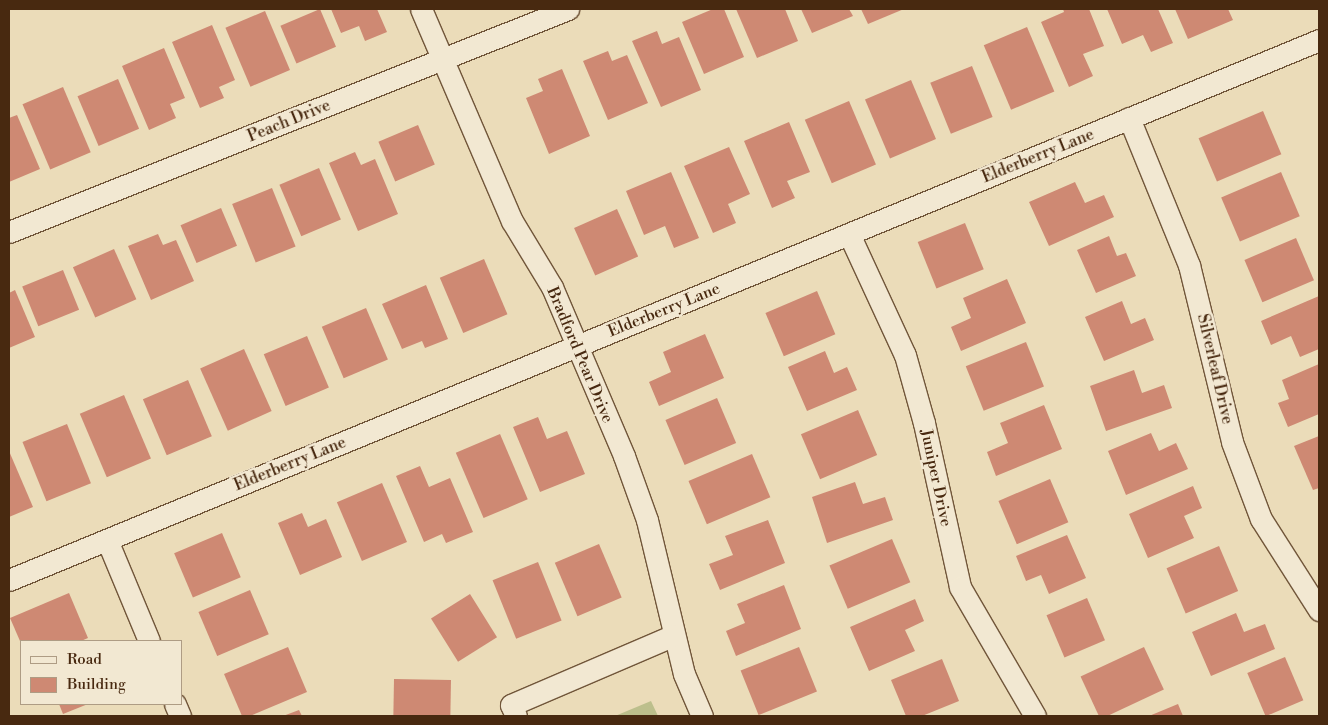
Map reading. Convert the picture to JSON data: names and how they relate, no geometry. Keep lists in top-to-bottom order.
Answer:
{
  "streets": {
    "street": [
      "Peach Drive",
      "Elderberry Lane",
      "Bradford Pear Drive",
      "Silverleaf Drive",
      "Juniper Drive"
    ]
  },
  "crossings": [
    ["Peach Drive", "Bradford Pear Drive"],
    ["Elderberry Lane", "Bradford Pear Drive"],
    ["Elderberry Lane", "Silverleaf Drive"],
    ["Elderberry Lane", "Juniper Drive"]
  ],
  "legend": ["Road", "Building"]
}
